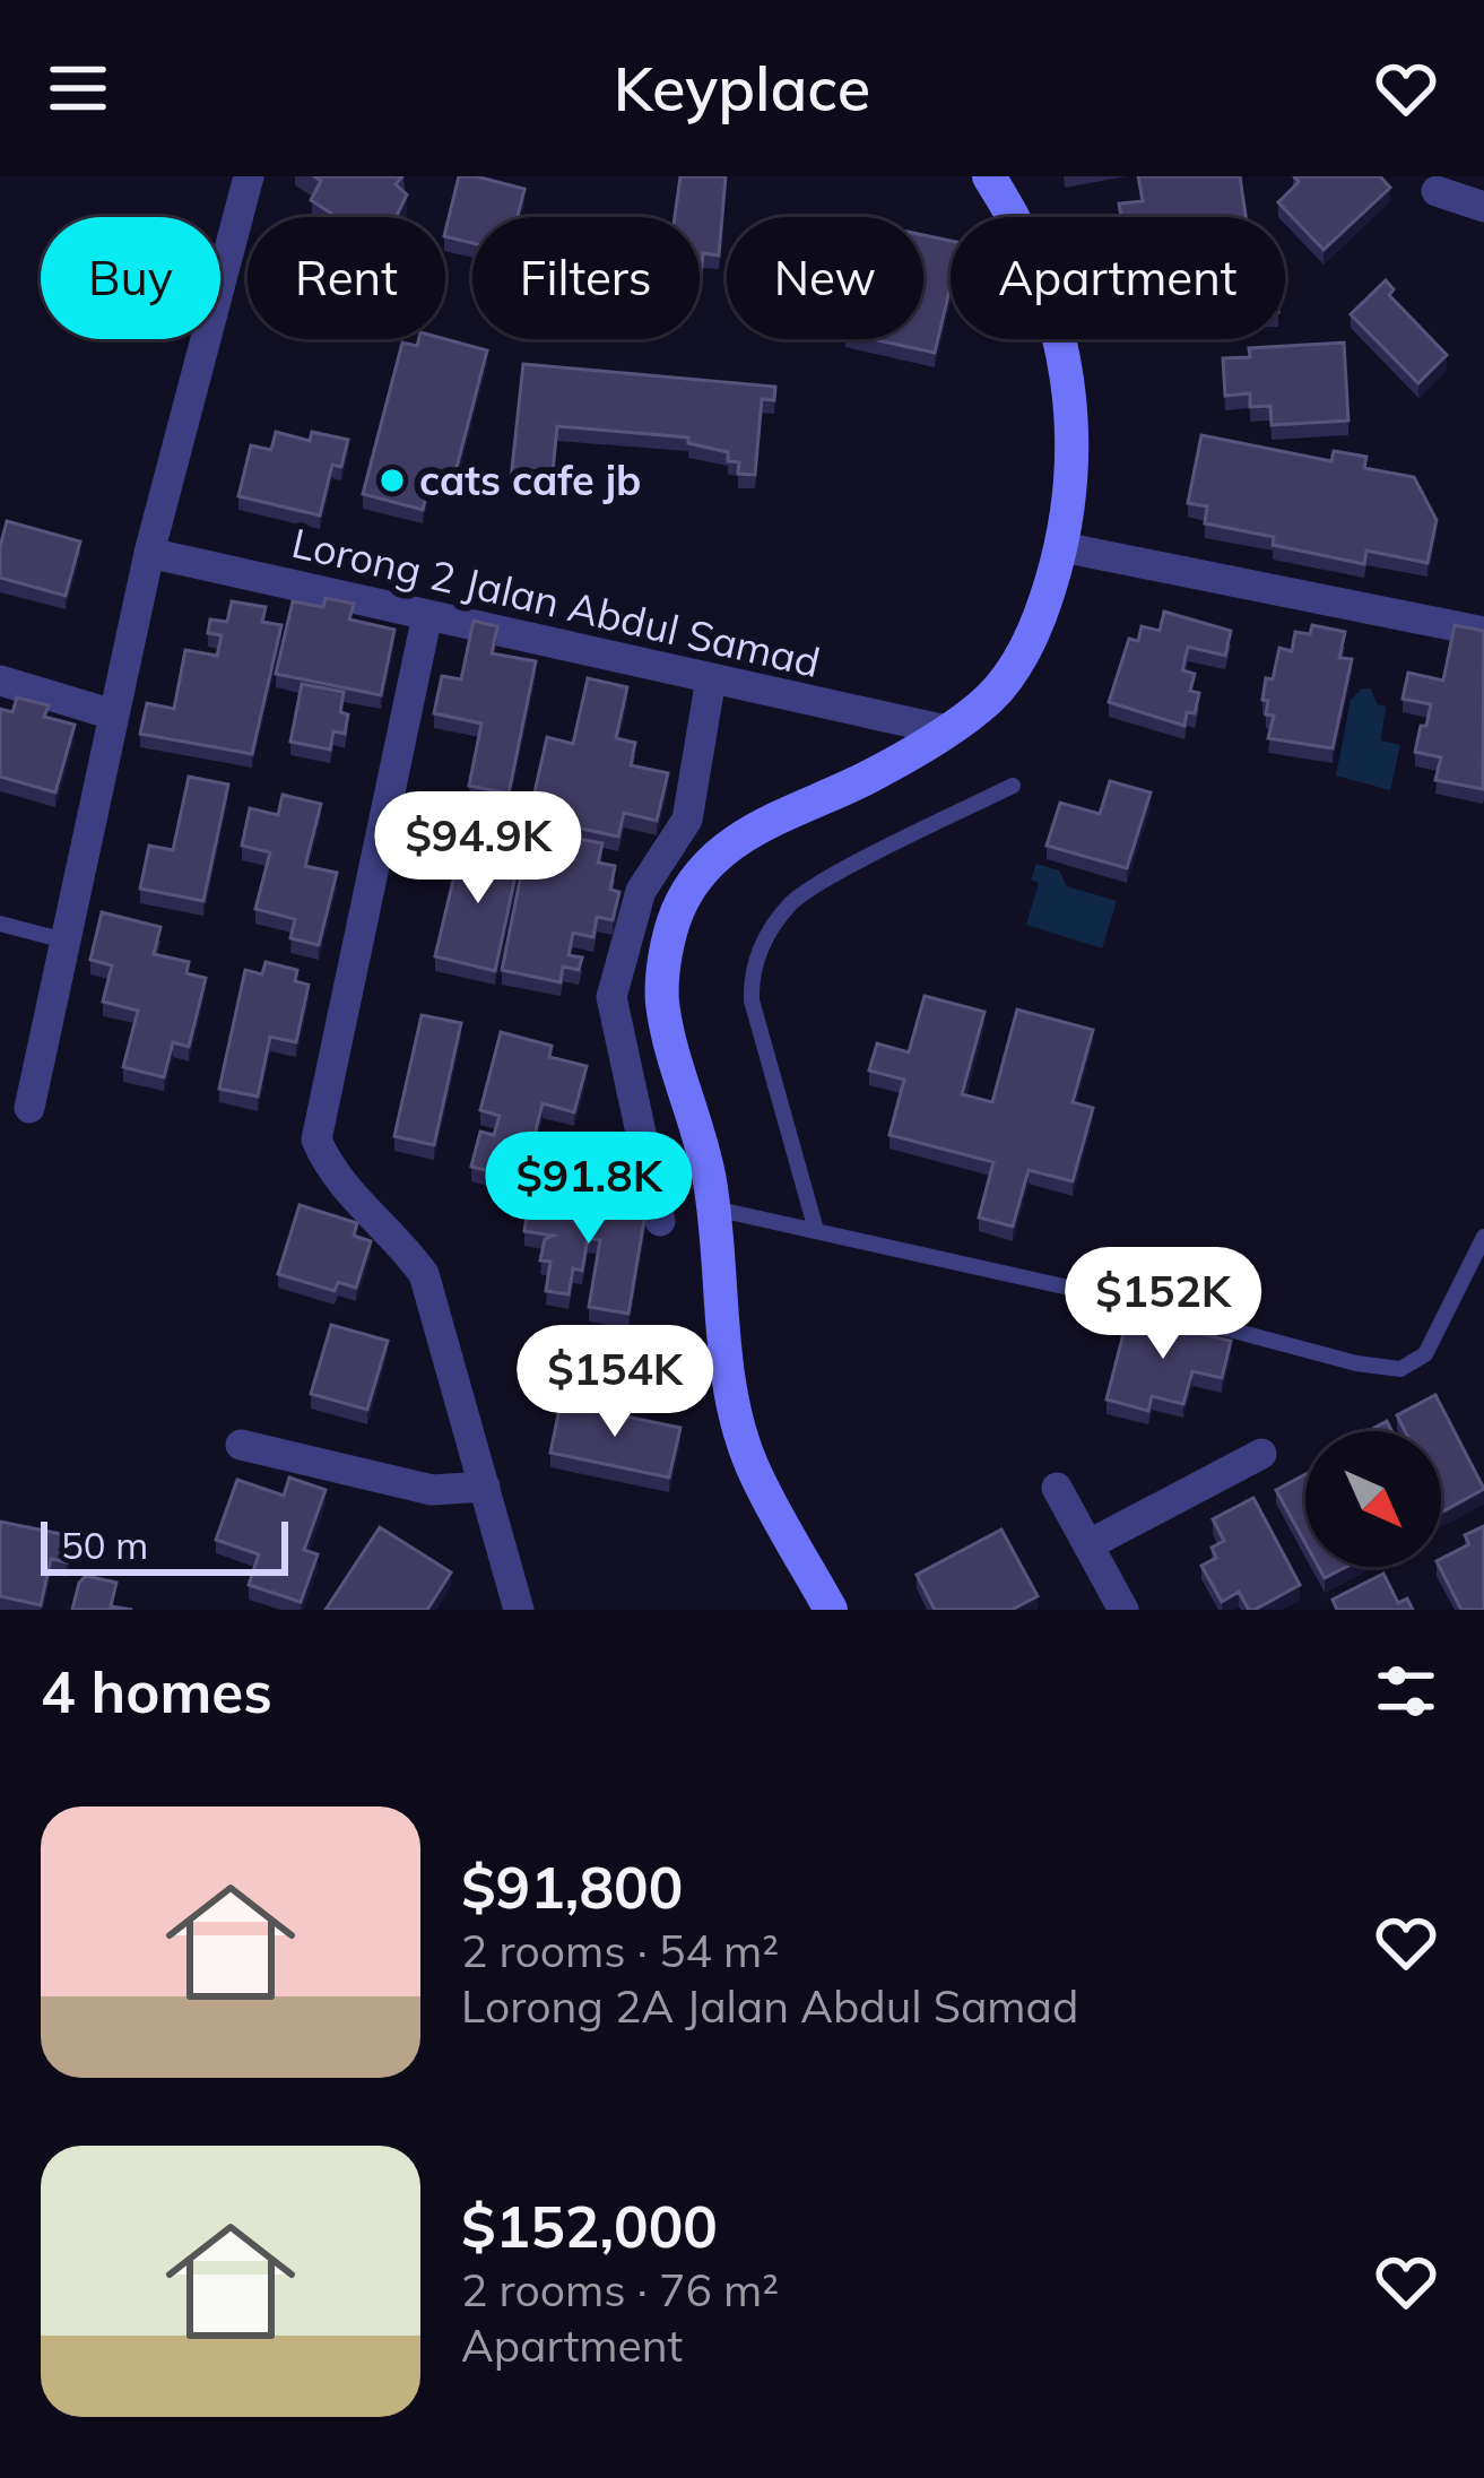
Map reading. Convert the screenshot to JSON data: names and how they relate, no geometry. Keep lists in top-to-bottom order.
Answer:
{
  "streets": {
    "street": ["Lorong 2 Jalan Abdul Samad"]
  },
  "places": ["cats cafe jb"],
  "scale_bar": "50 m",
  "north": "bottom right",
  "page": {
    "header": "Keyplace",
    "chip": [
      "Buy",
      "Rent",
      "Filters",
      "New",
      "Apartment"
    ],
    "price": [
      "$94.9K",
      "$91.8K",
      "$152K",
      "$154K"
    ],
    "scale": "50 m",
    "heading": "4 homes",
    "list": [
      {
        "name": "$91,800",
        "note": "2 rooms · 54 m² · Lorong 2A Jalan Abdul Samad"
      },
      {
        "name": "$152,000",
        "note": "2 rooms · 76 m² · Apartment"
      }
    ]
  }
}
